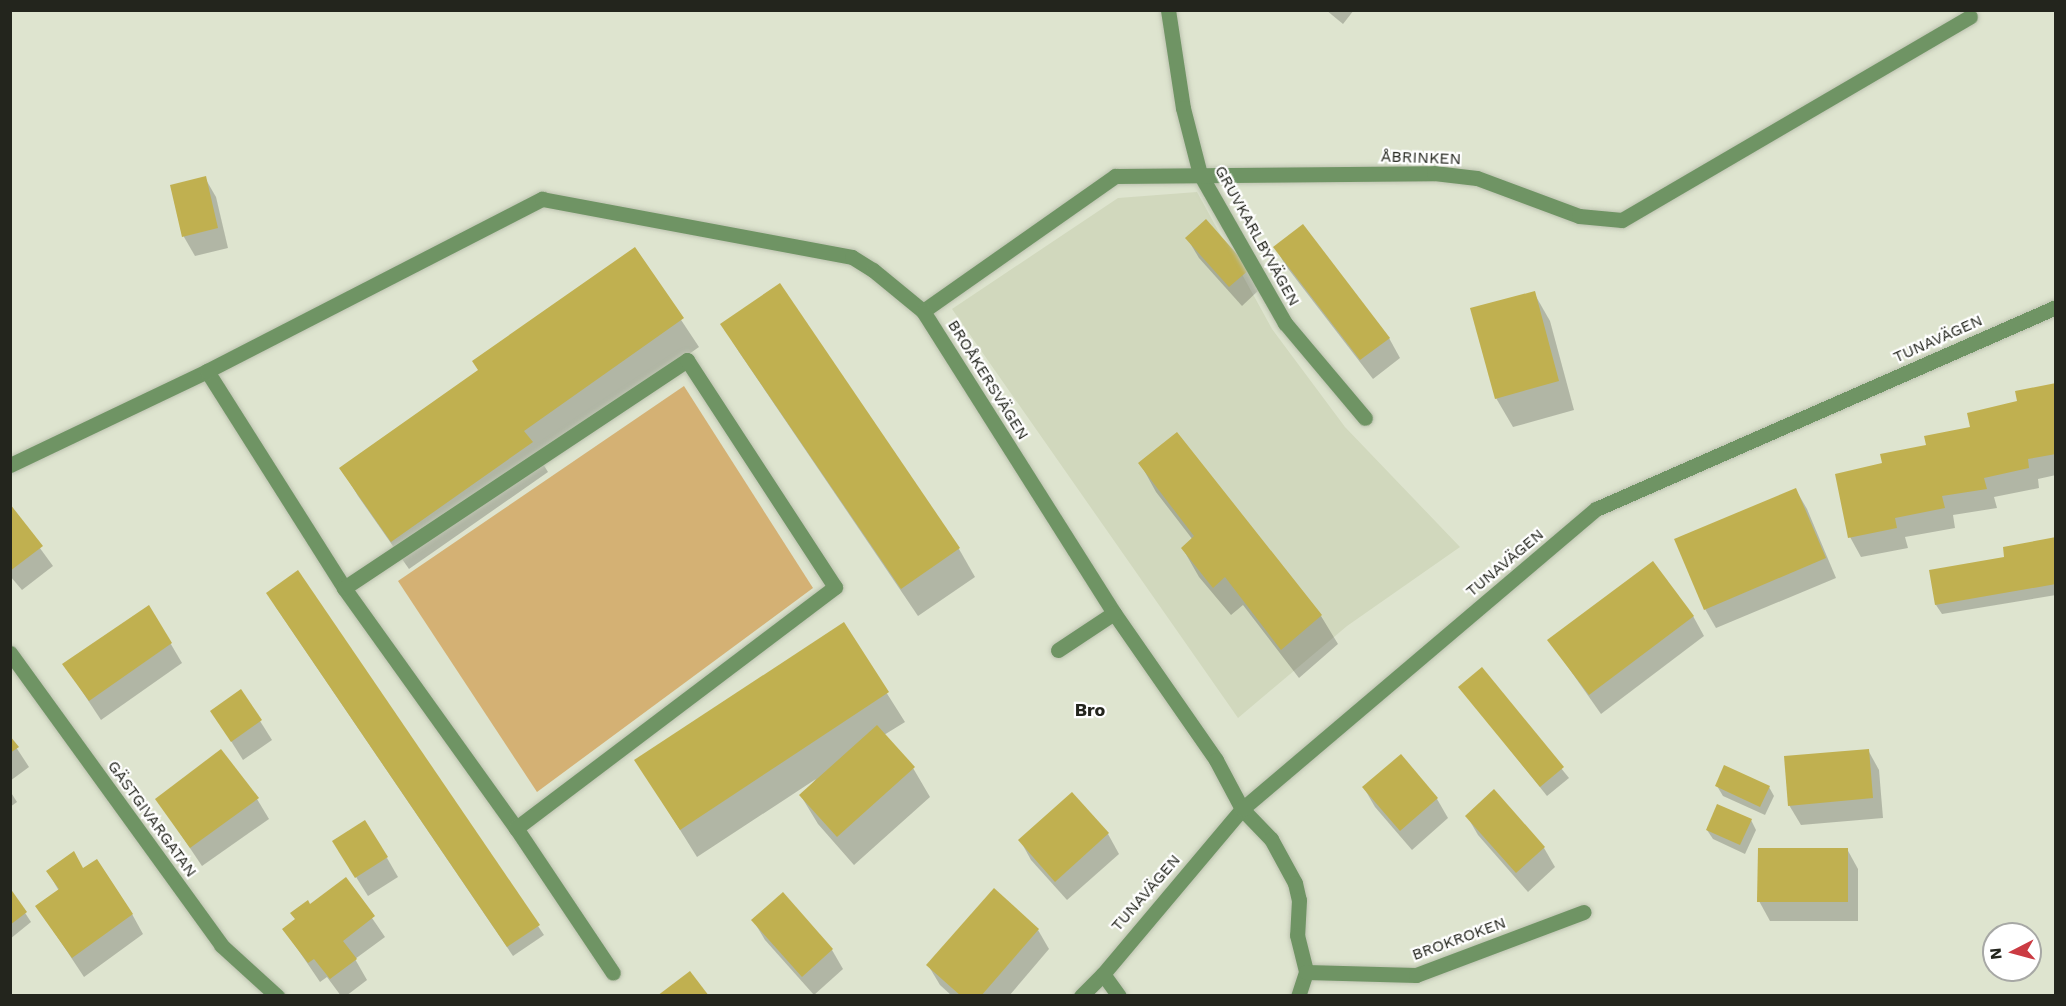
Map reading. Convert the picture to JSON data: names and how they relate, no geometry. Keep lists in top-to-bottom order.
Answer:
{
  "streets": {
    "street": [
      "ÅBRINKEN",
      "GRUVKARLBYVÄGEN",
      "TUNAVÄGEN",
      "BROÅKERSVÄGEN",
      "GÄSTGIVARGATAN",
      "BROKROKEN"
    ]
  },
  "crossings": [
    ["ÅBRINKEN", "GRUVKARLBYVÄGEN"],
    ["ÅBRINKEN", "BROÅKERSVÄGEN"],
    ["TUNAVÄGEN", "BROÅKERSVÄGEN"],
    ["BROÅKERSVÄGEN", "BROKROKEN"]
  ],
  "districts": ["Bro"],
  "north": "left"
}
